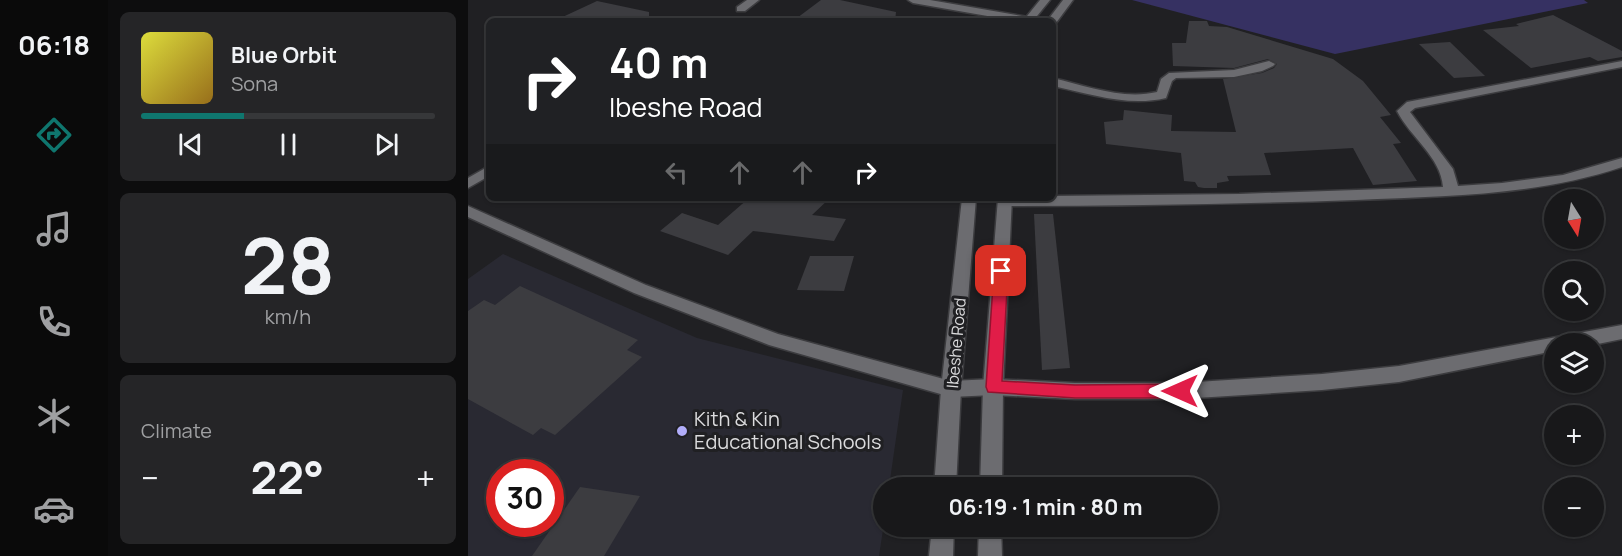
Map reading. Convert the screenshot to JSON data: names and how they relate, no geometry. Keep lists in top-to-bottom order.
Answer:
{
  "streets": {
    "street": ["Ibeshe Road"]
  },
  "places": ["Kith & Kin Educational Schools"],
  "north": "bottom",
  "page": {
    "tabs": "06:18",
    "turn": ["40 m", "Ibeshe Road"],
    "song": ["Blue Orbit", "Sona"],
    "map_buttons": ["+", "−"],
    "tile": [
      ["28", "km/h"],
      "Climate"
    ],
    "heat": ["−", "22°", "+"],
    "limit": "30",
    "trip": "06:19 · 1 min · 80 m"
  }
}
